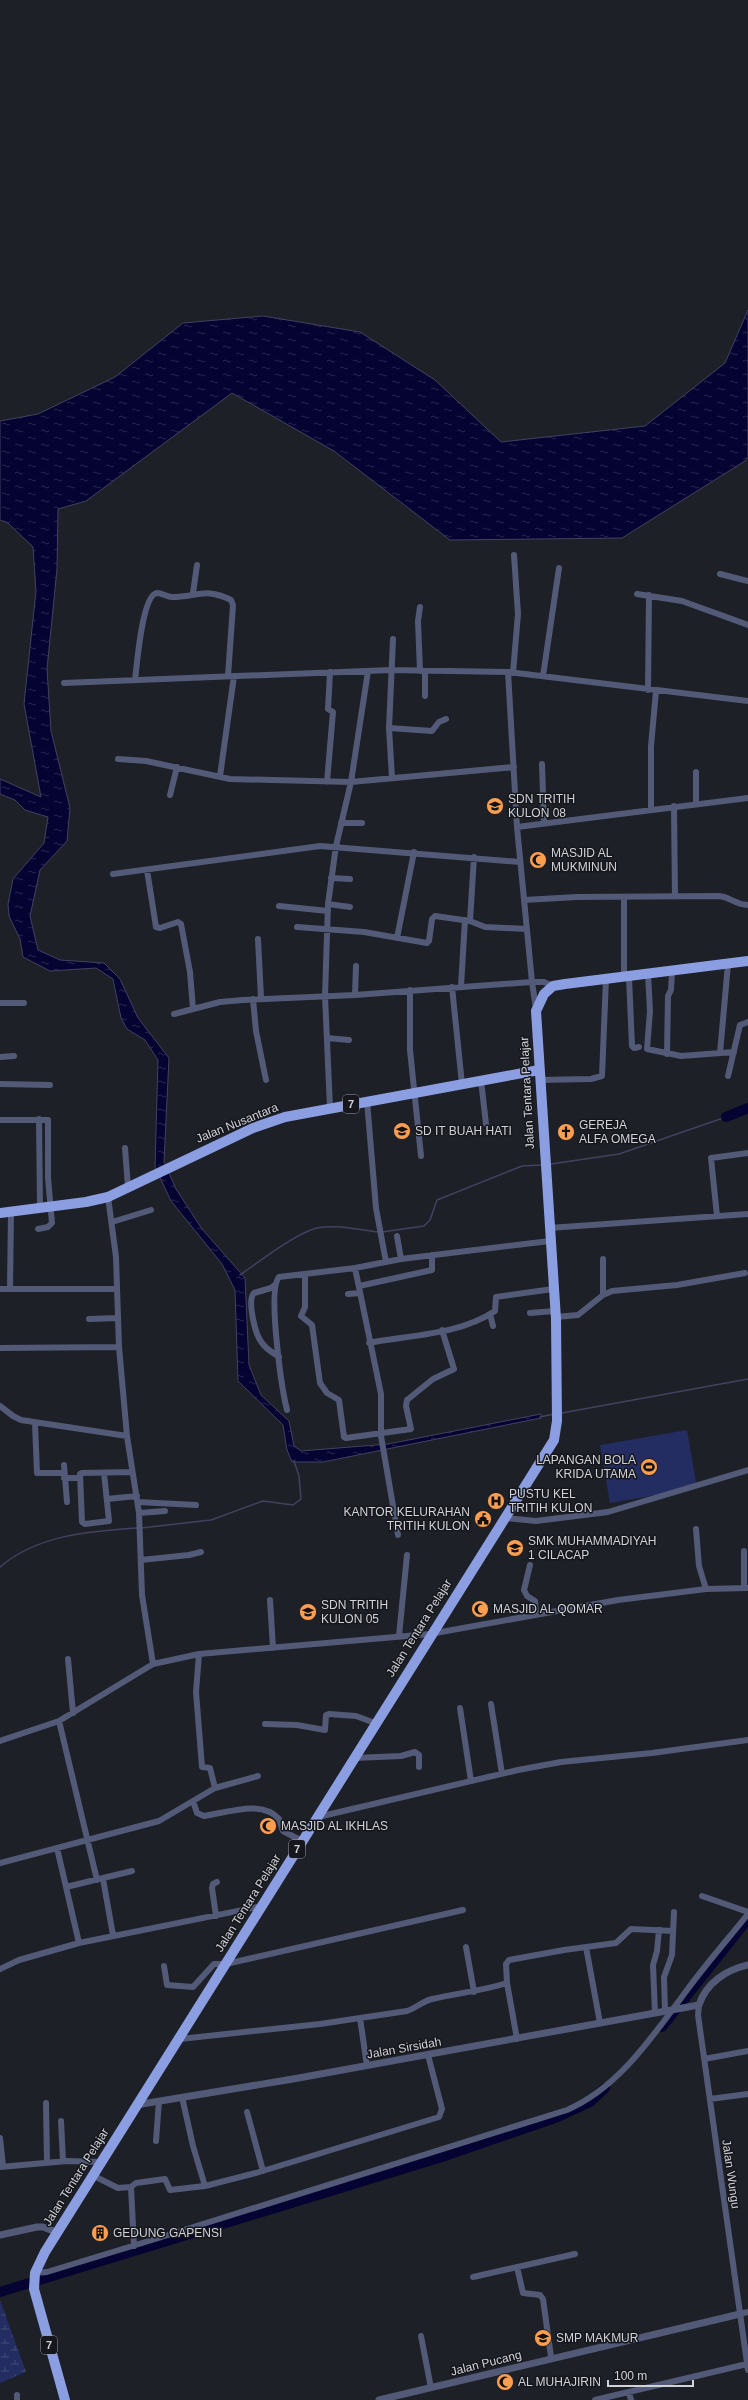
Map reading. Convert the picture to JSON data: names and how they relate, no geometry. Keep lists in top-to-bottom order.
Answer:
{
  "streets": {
    "highway": ["Jalan Tentara Pelajar", "7", "Jalan Nusantara"],
    "street": ["Jalan Sirsidah", "Jalan Wungu", "Jalan Pucang"]
  },
  "crossings": [
    ["Jalan Tentara Pelajar", "7"],
    ["Jalan Tentara Pelajar", "Jalan Nusantara"],
    ["Jalan Tentara Pelajar", "Jalan Sirsidah"],
    ["Jalan Sirsidah", "Jalan Wungu"],
    ["Jalan Wungu", "Jalan Pucang"]
  ],
  "places": {
    "school or university": [
      "SDN TRITIH KULON 08",
      "SD IT BUAH HATI",
      "SMK MUHAMMADIYAH 1 CILACAP",
      "SDN TRITIH KULON 05",
      "SMP MAKMUR"
    ],
    "mosque": [
      "MASJID AL MUKMINUN",
      "MASJID AL QOMAR",
      "MASJID AL IKHLAS",
      "AL MUHAJIRIN"
    ],
    "church": ["GEREJA ALFA OMEGA"],
    "sports": ["LAPANGAN BOLA KRIDA UTAMA"],
    "hospital": ["PUSTU KEL TRITIH KULON"],
    "public building": ["KANTOR KELURAHAN TRITIH KULON"],
    "building": ["GEDUNG GAPENSI"]
  },
  "scale_bar": "100 m"
}
